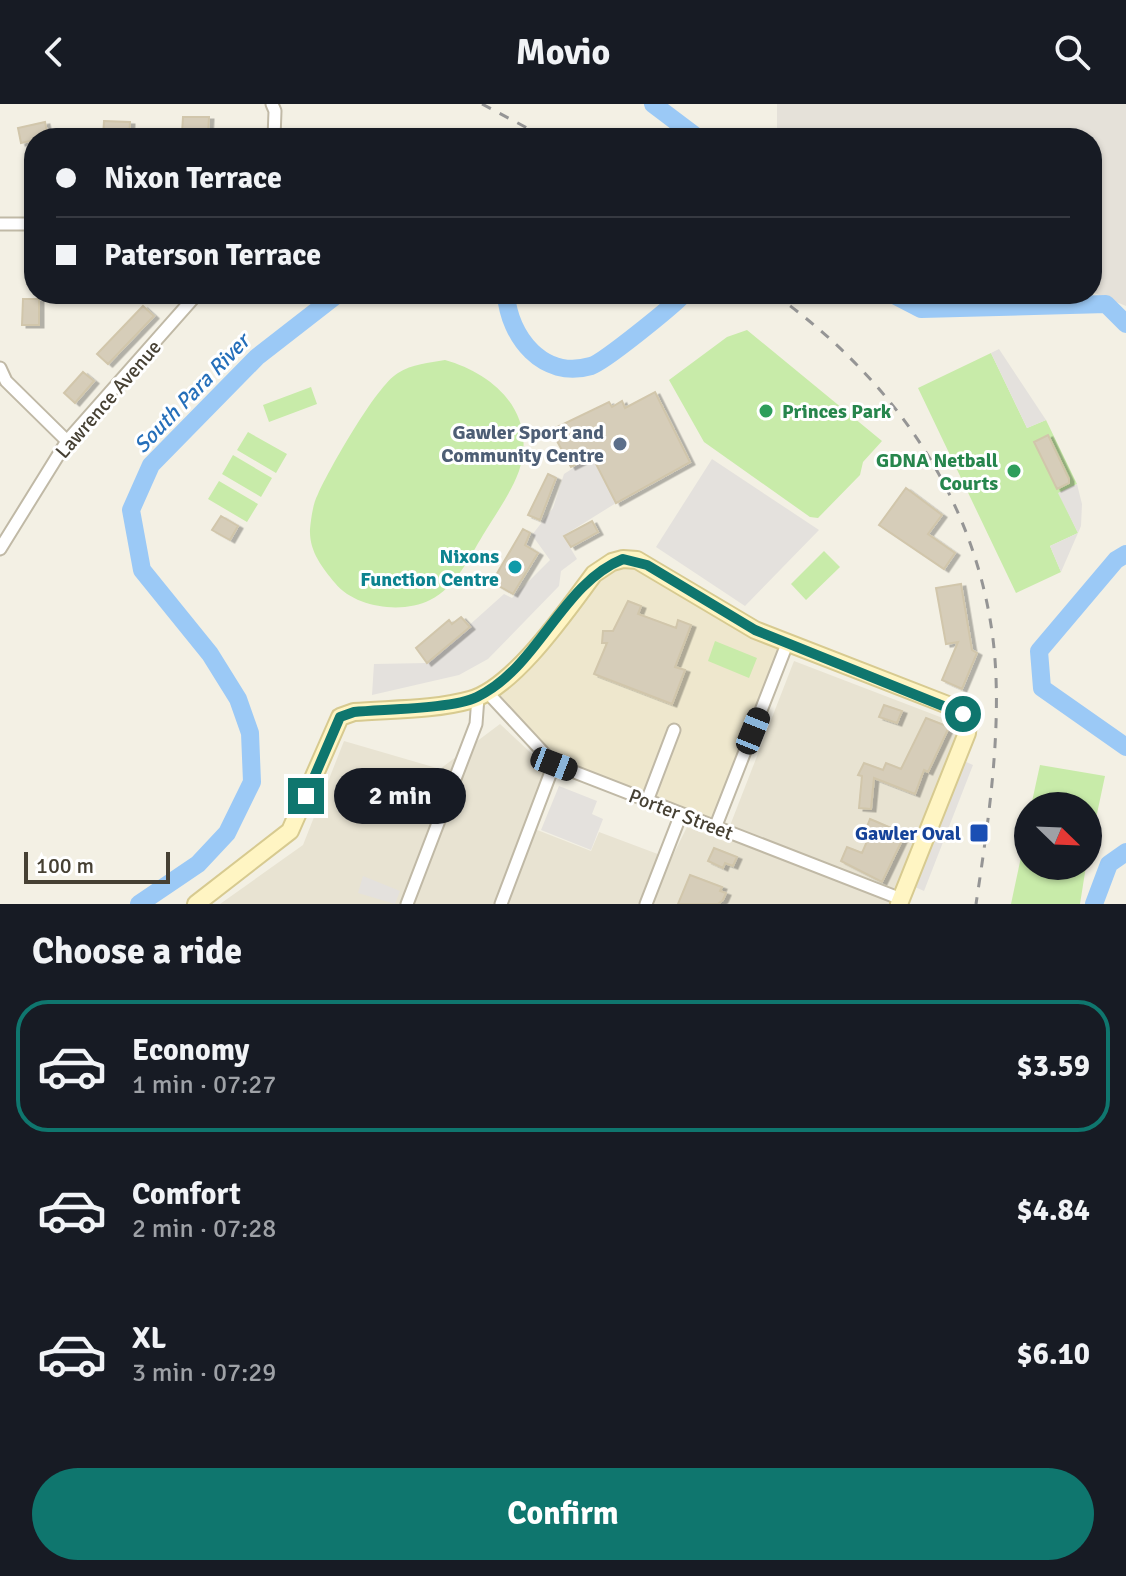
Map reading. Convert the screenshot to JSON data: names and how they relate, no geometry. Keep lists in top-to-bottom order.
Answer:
{
  "streets": {
    "street": ["Lawrence Avenue", "Porter Street"]
  },
  "water": ["South Para River"],
  "places": {
    "other": [
      "Princes Park",
      "Gawler Sport and Community Centre",
      "GDNA Netball Courts",
      "Nixons Function Centre"
    ],
    "transit": ["Gawler Oval"]
  },
  "scale_bar": "100 m",
  "north": "bottom right",
  "page": {
    "header": "Movio",
    "banner": ["Nixon Terrace", "Paterson Terrace"],
    "bubble": "2 min",
    "scale": "100 m",
    "heading": "Choose a ride",
    "list": [
      {
        "name": "Economy",
        "note": "1 min · 07:27",
        "value": "$3.59"
      },
      {
        "name": "Comfort",
        "note": "2 min · 07:28",
        "value": "$4.84"
      },
      {
        "name": "XL",
        "note": "3 min · 07:29",
        "value": "$6.10"
      }
    ],
    "buttons": "Confirm"
  }
}
